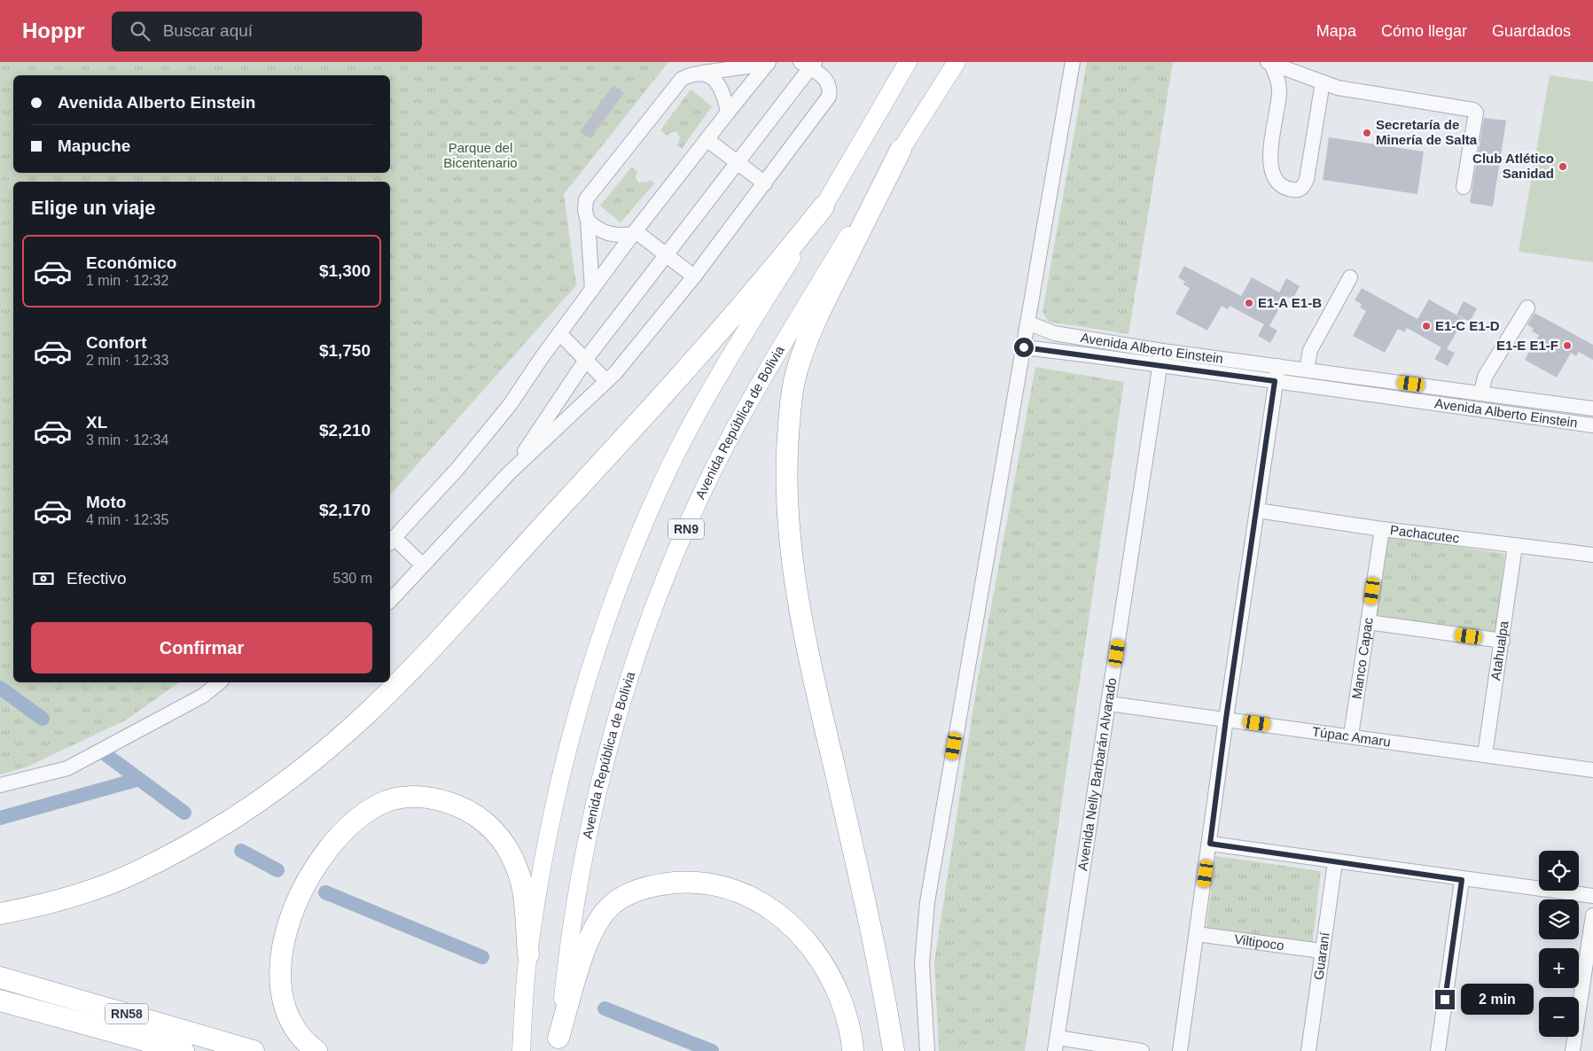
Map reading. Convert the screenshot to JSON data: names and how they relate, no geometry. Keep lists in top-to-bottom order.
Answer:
{
  "streets": {
    "highway": ["RN58"],
    "main road": ["Avenida República de Bolivia", "RN9"],
    "street": [
      "Avenida Alberto Einstein",
      "Pachacutec",
      "Atahualpa",
      "Manco Capac",
      "Túpac Amaru",
      "Avenida Nelly Barbarán Alvarado",
      "Viltipoco",
      "Guaraní"
    ]
  },
  "crossings": [
    ["Avenida Alberto Einstein", "Avenida Nelly Barbarán Alvarado"],
    ["Pachacutec", "Atahualpa"],
    ["Pachacutec", "Manco Capac"],
    ["Atahualpa", "Túpac Amaru"],
    ["Manco Capac", "Túpac Amaru"],
    ["Túpac Amaru", "Avenida Nelly Barbarán Alvarado"],
    ["Viltipoco", "Guaraní"]
  ],
  "parks": ["Parque del Bicentenario"],
  "places": [
    "Secretaría de Minería de Salta",
    "Club Atlético Sanidad",
    "E1-A E1-B",
    "E1-C E1-D",
    "E1-E E1-F"
  ],
  "page": {
    "header": "Hoppr",
    "search": "Buscar aquí",
    "nav": ["Mapa", "Cómo llegar", "Guardados"],
    "banner": ["Avenida Alberto Einstein", "Mapuche"],
    "heading": "Elige un viaje",
    "list": [
      {
        "name": "Económico",
        "note": "1 min · 12:32",
        "value": "$1,300"
      },
      {
        "name": "Confort",
        "note": "2 min · 12:33",
        "value": "$1,750"
      },
      {
        "name": "XL",
        "note": "3 min · 12:34",
        "value": "$2,210"
      },
      {
        "name": "Moto",
        "note": "4 min · 12:35",
        "value": "$2,170"
      }
    ],
    "pay": ["Efectivo", "530 m"],
    "buttons": "Confirmar",
    "map_buttons": ["+", "−"],
    "bubble": "2 min"
  }
}
